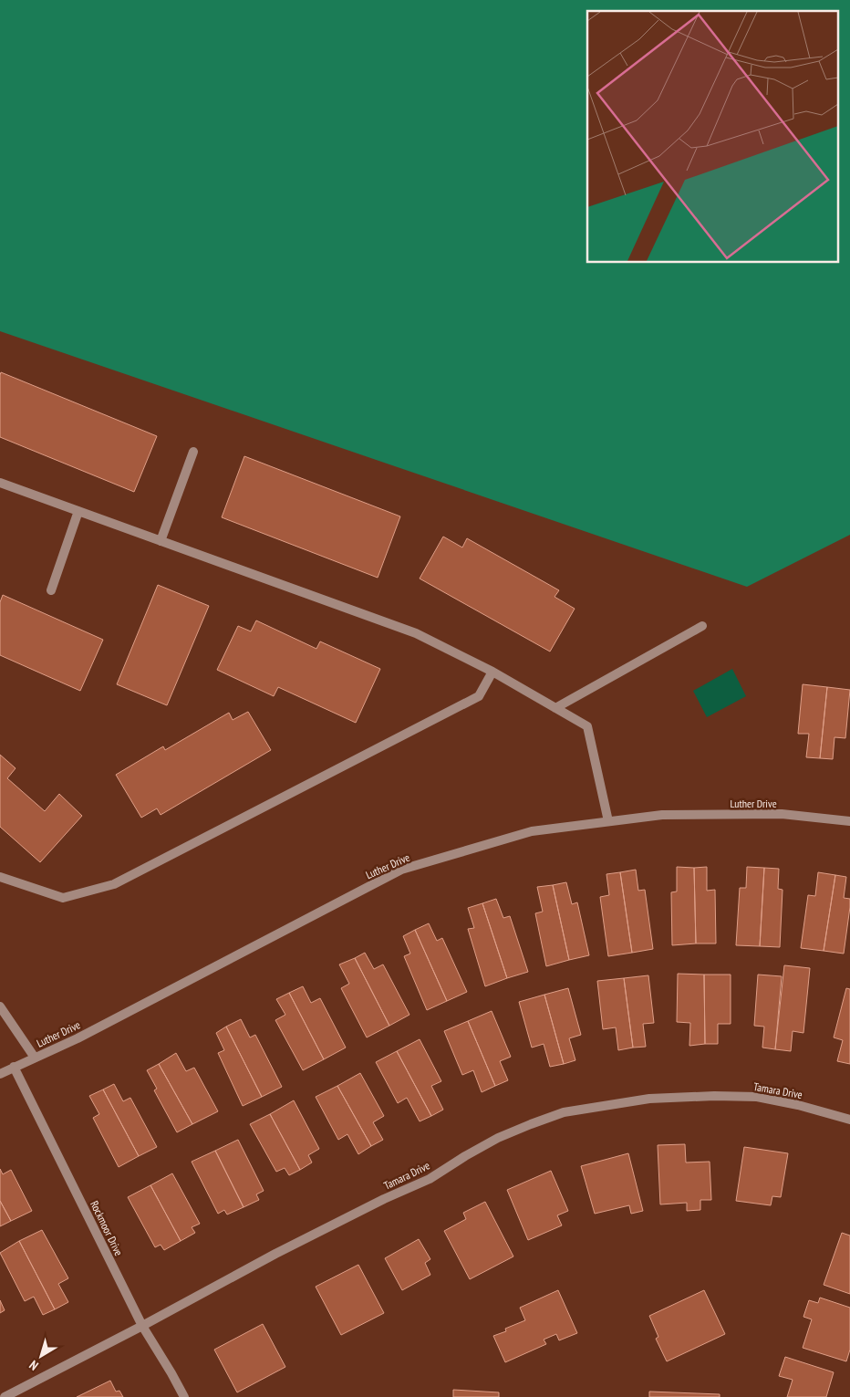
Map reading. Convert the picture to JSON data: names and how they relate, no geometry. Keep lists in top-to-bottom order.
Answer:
{
  "streets": {
    "street": ["Luther Drive", "Tamara Drive", "Rockmoor Drive"]
  },
  "crossings": [
    ["Luther Drive", "Rockmoor Drive"],
    ["Tamara Drive", "Rockmoor Drive"]
  ],
  "north": "bottom left"
}
